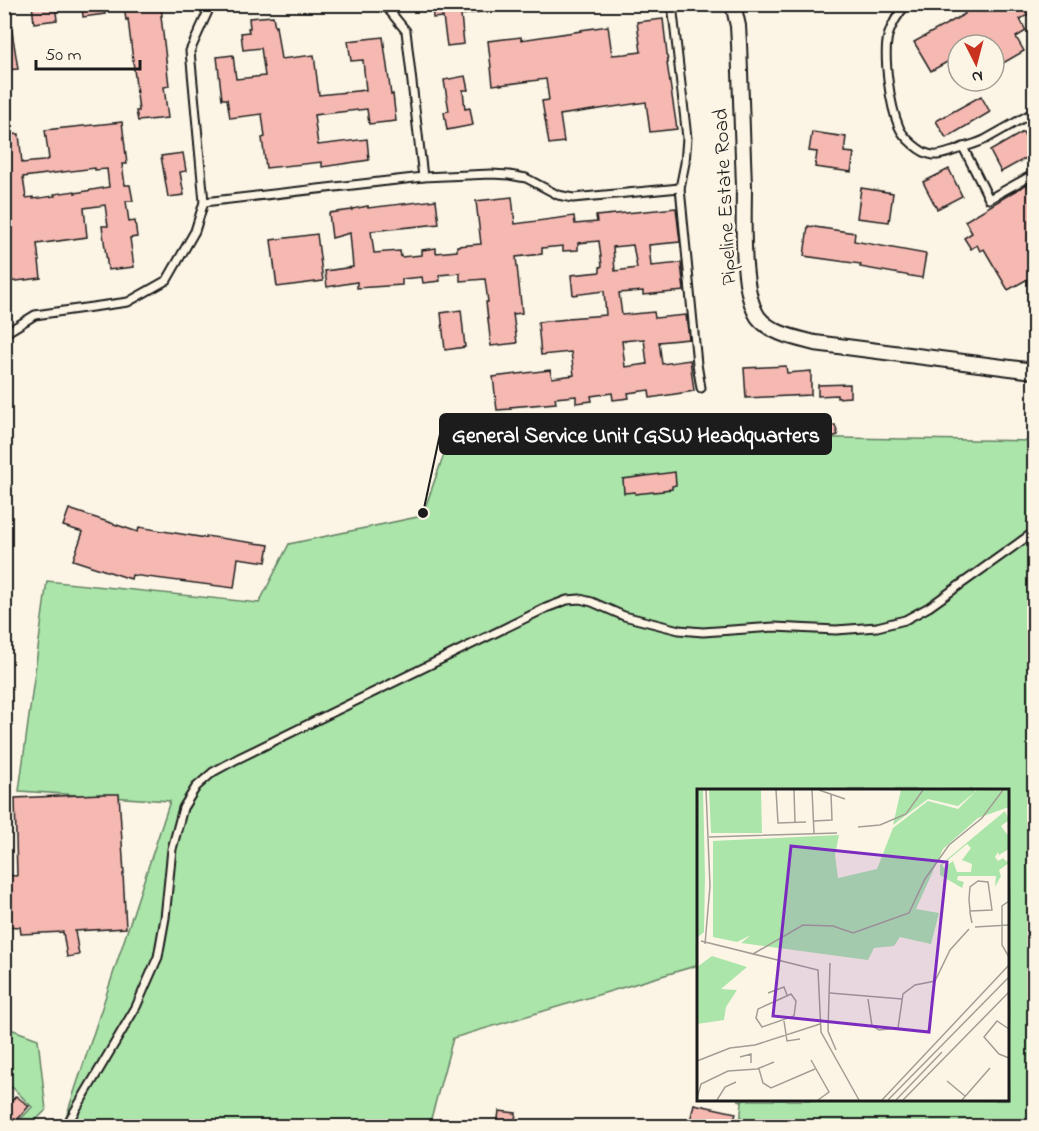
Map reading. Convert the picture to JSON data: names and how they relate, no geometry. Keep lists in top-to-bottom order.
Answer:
{
  "streets": {
    "street": ["Pipeline Estate Road"]
  },
  "places": ["General Service Unit (GSU) Headquarters"],
  "scale_bar": "50 m",
  "north": "bottom"
}
